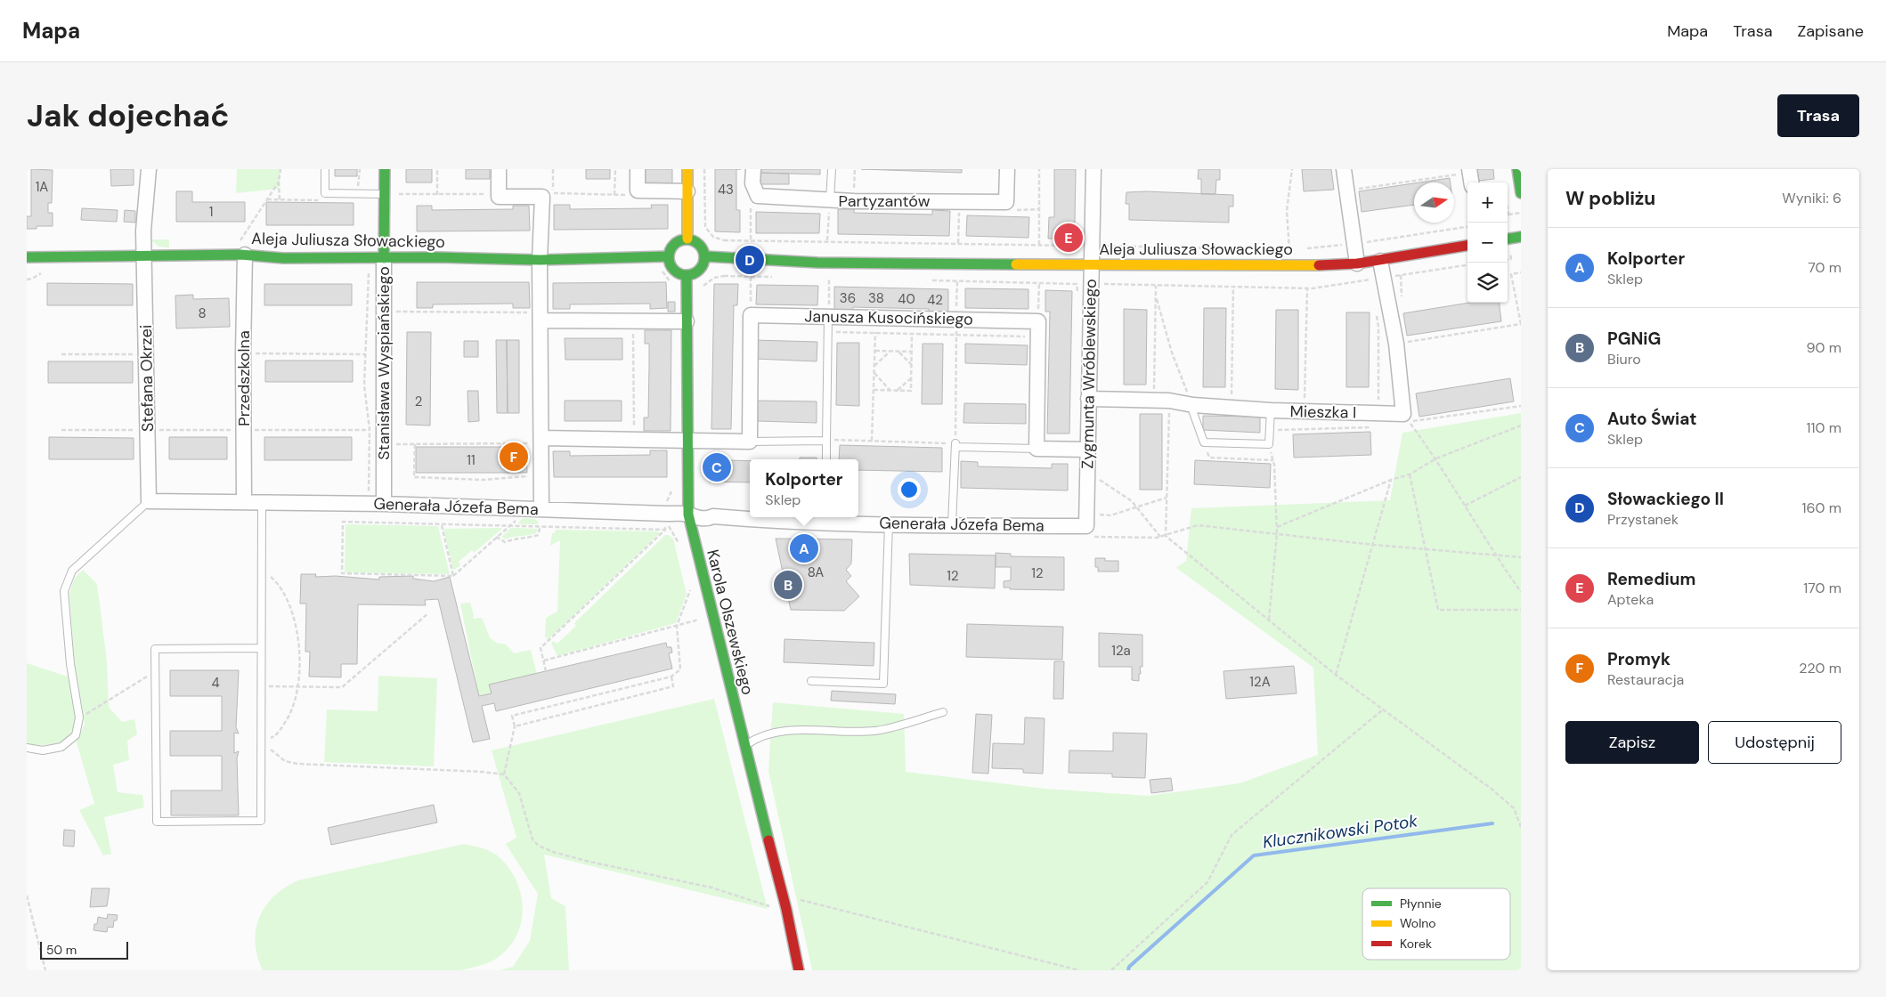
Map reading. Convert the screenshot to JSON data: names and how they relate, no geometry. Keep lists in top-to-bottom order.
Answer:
{
  "streets": {
    "street": [
      "Partyzantów",
      "Aleja Juliusza Słowackiego",
      "Janusza Kusocińskiego",
      "Stanisława Wyspiańskiego",
      "Zygmunta Wróblewskiego",
      "Stefana Okrzei",
      "Przedszkolna",
      "Mieszka I",
      "Generała Józefa Bema",
      "Karola Olszewskiego"
    ]
  },
  "crossings": [
    ["Aleja Juliusza Słowackiego", "Stanisława Wyspiańskiego"],
    ["Aleja Juliusza Słowackiego", "Zygmunta Wróblewskiego"],
    ["Aleja Juliusza Słowackiego", "Stefana Okrzei"],
    ["Aleja Juliusza Słowackiego", "Przedszkolna"],
    ["Aleja Juliusza Słowackiego", "Karola Olszewskiego"],
    ["Stanisława Wyspiańskiego", "Generała Józefa Bema"],
    ["Zygmunta Wróblewskiego", "Mieszka I"],
    ["Zygmunta Wróblewskiego", "Generała Józefa Bema"],
    ["Stefana Okrzei", "Generała Józefa Bema"],
    ["Przedszkolna", "Generała Józefa Bema"],
    ["Generała Józefa Bema", "Karola Olszewskiego"]
  ],
  "water": ["Klucznikowski Potok"],
  "house_numbers": [
    "1A",
    "43",
    "1",
    "36",
    "38",
    "40",
    "42",
    "8",
    "2",
    "11",
    "8A",
    "12",
    "12",
    "12a",
    "12A",
    "4"
  ],
  "legend": ["Płynnie", "Wolno", "Korek"],
  "scale_bar": "50 m",
  "north": "right",
  "page": {
    "header": "Mapa",
    "nav": ["Mapa", "Trasa", "Zapisane"],
    "buttons": [
      "Trasa",
      ["Zapisz", "Udostępnij"]
    ],
    "title": "Jak dojechać",
    "heading": ["W pobliżu", "Wyniki: 6"],
    "map_buttons": ["+", "−"],
    "pins": [
      "E",
      "D",
      "F",
      "C",
      "A",
      "B"
    ],
    "list": [
      {
        "mark": "A",
        "name": "Kolporter",
        "note": "Sklep",
        "value": "70 m"
      },
      {
        "mark": "B",
        "name": "PGNiG",
        "note": "Biuro",
        "value": "90 m"
      },
      {
        "mark": "C",
        "name": "Auto Świat",
        "note": "Sklep",
        "value": "110 m"
      },
      {
        "mark": "D",
        "name": "Słowackiego II",
        "note": "Przystanek",
        "value": "160 m"
      },
      {
        "mark": "E",
        "name": "Remedium",
        "note": "Apteka",
        "value": "170 m"
      },
      {
        "mark": "F",
        "name": "Promyk",
        "note": "Restauracja",
        "value": "220 m"
      }
    ],
    "popup": ["Kolporter", "Sklep"],
    "scale": "50 m"
  }
}
